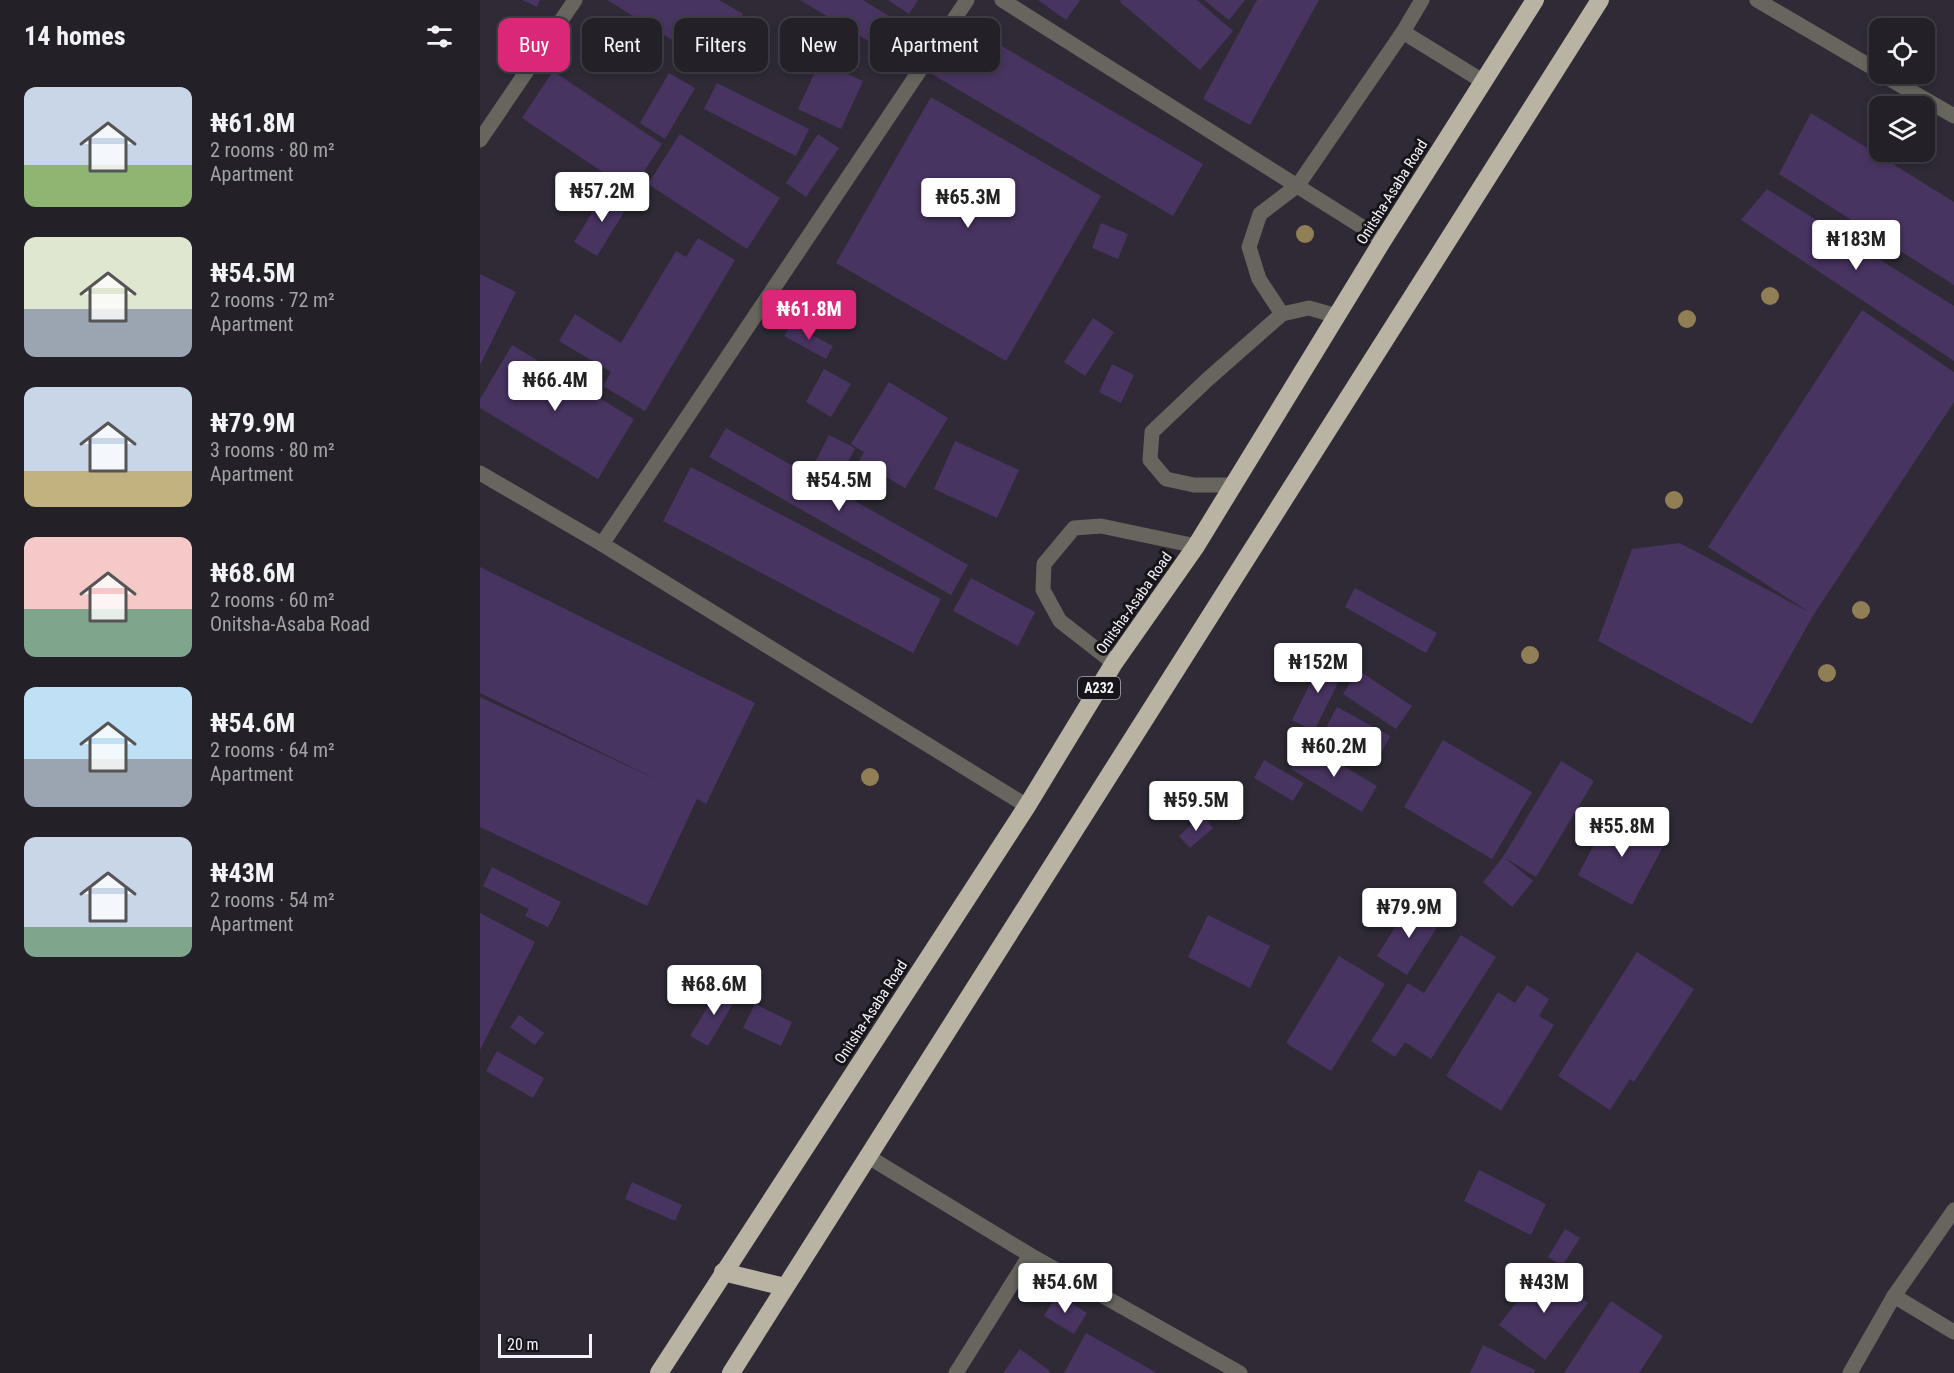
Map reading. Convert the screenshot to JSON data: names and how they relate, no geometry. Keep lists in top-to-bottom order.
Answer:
{
  "streets": {
    "highway": ["Onitsha-Asaba Road", "A232"]
  },
  "scale_bar": "20 m",
  "page": {
    "heading": "14 homes",
    "chip": [
      "Buy",
      "Rent",
      "Filters",
      "New",
      "Apartment"
    ],
    "list": [
      {
        "name": "₦61.8M",
        "note": "2 rooms · 80 m² · Apartment"
      },
      {
        "name": "₦54.5M",
        "note": "2 rooms · 72 m² · Apartment"
      },
      {
        "name": "₦79.9M",
        "note": "3 rooms · 80 m² · Apartment"
      },
      {
        "name": "₦68.6M",
        "note": "2 rooms · 60 m² · Onitsha-Asaba Road"
      },
      {
        "name": "₦54.6M",
        "note": "2 rooms · 64 m² · Apartment"
      },
      {
        "name": "₦43M",
        "note": "2 rooms · 54 m² · Apartment"
      }
    ],
    "price": [
      "₦57.2M",
      "₦65.3M",
      "₦183M",
      "₦61.8M",
      "₦66.4M",
      "₦54.5M",
      "₦152M",
      "₦60.2M",
      "₦59.5M",
      "₦55.8M",
      "₦79.9M",
      "₦68.6M",
      "₦54.6M",
      "₦43M"
    ],
    "scale": "20 m"
  }
}
